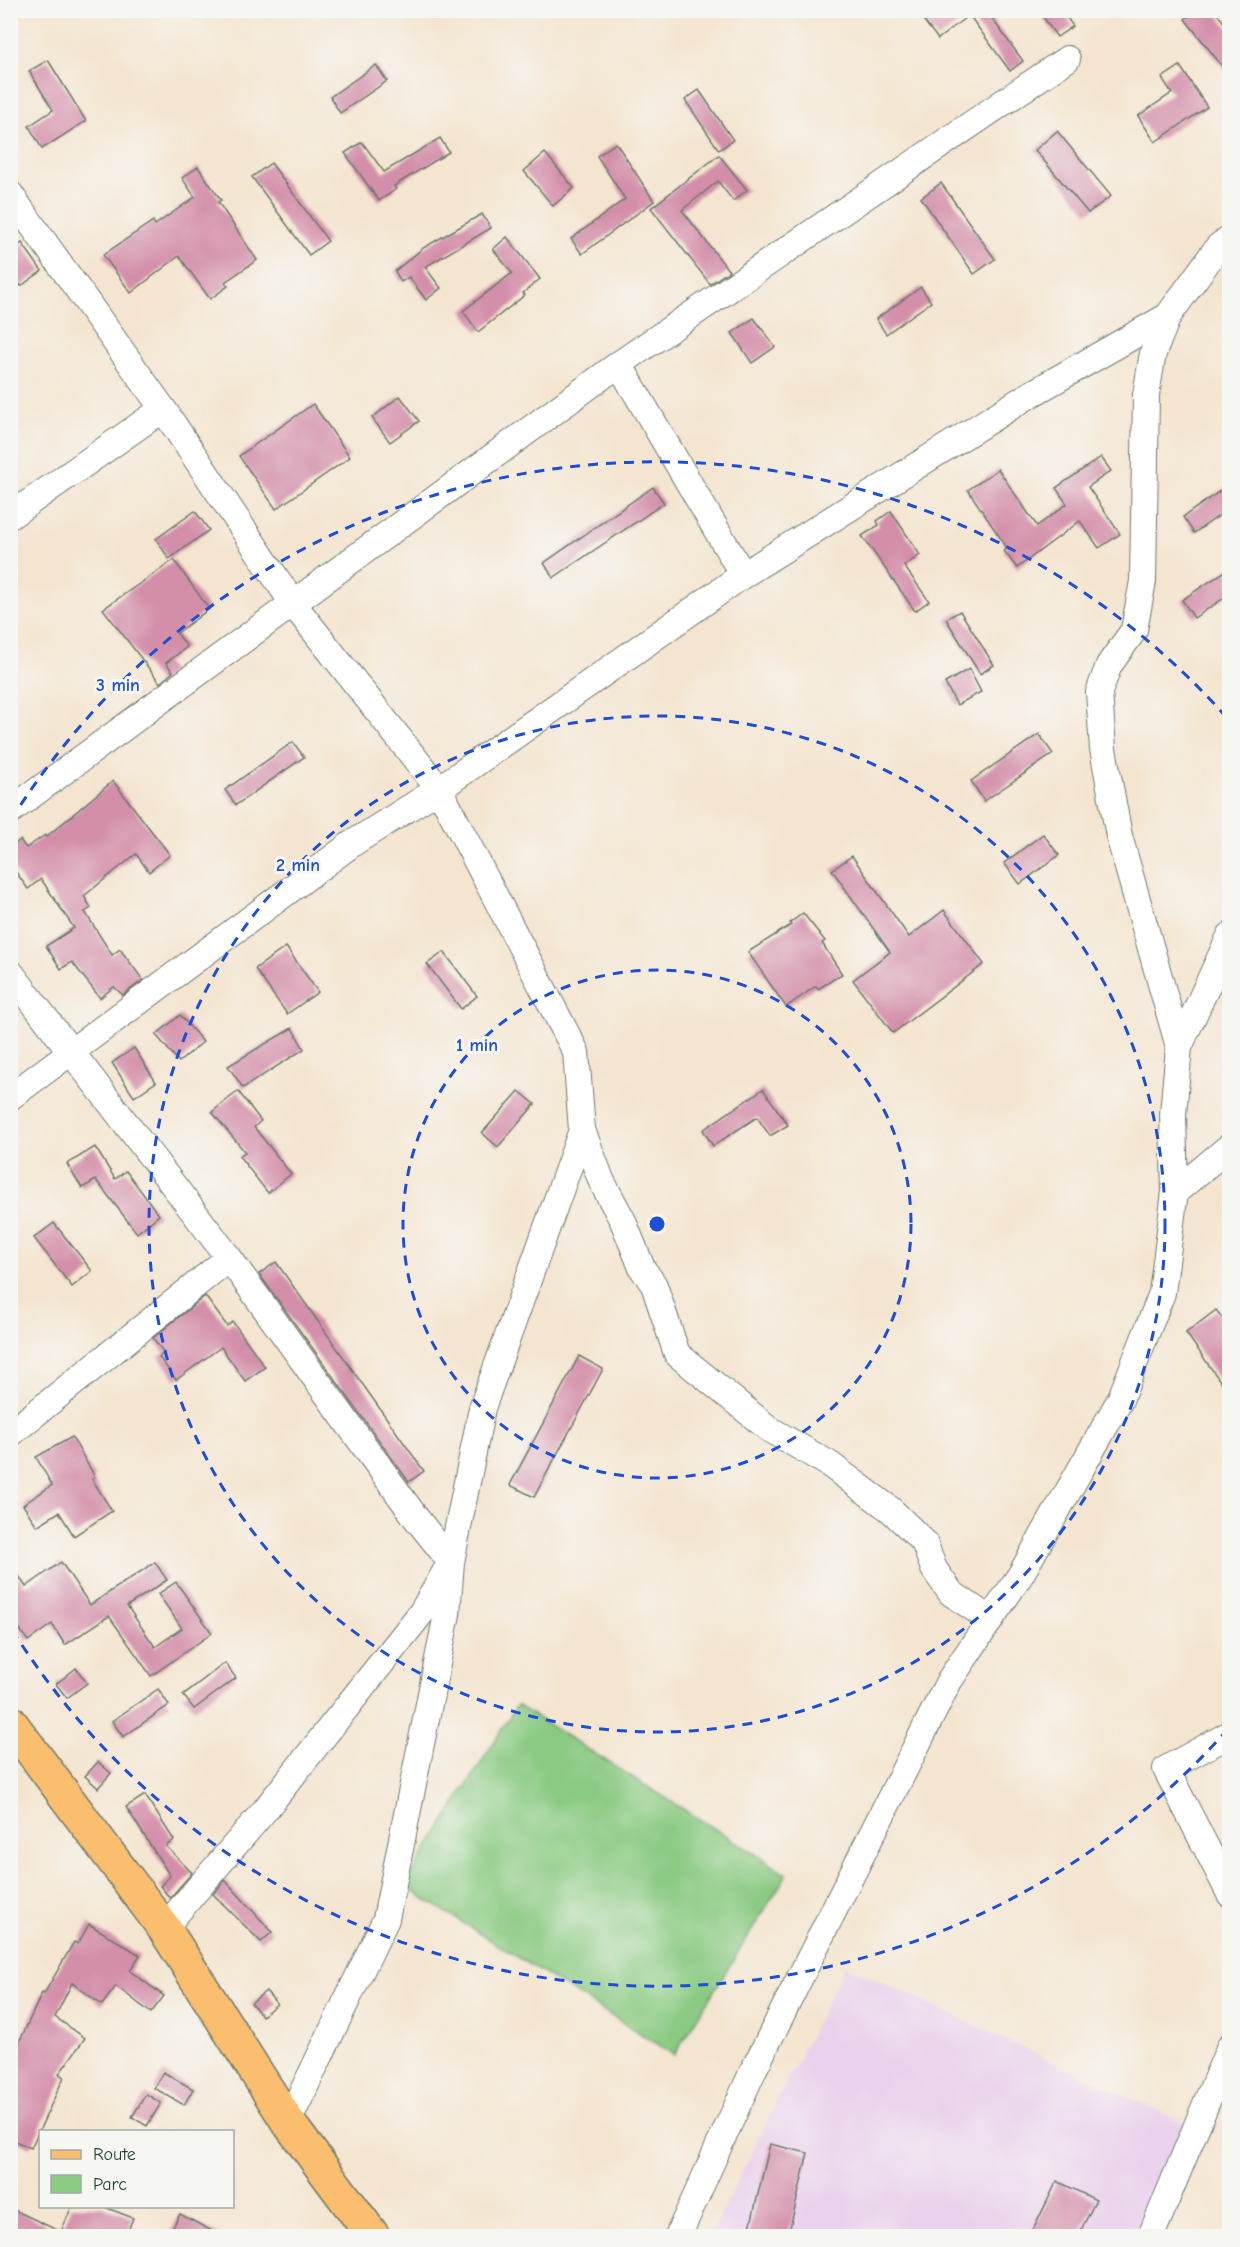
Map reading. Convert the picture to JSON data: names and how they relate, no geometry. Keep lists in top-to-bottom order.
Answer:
{
  "legend": ["Route", "Parc"],
  "rings": ["3 min", "2 min", "1 min"]
}
